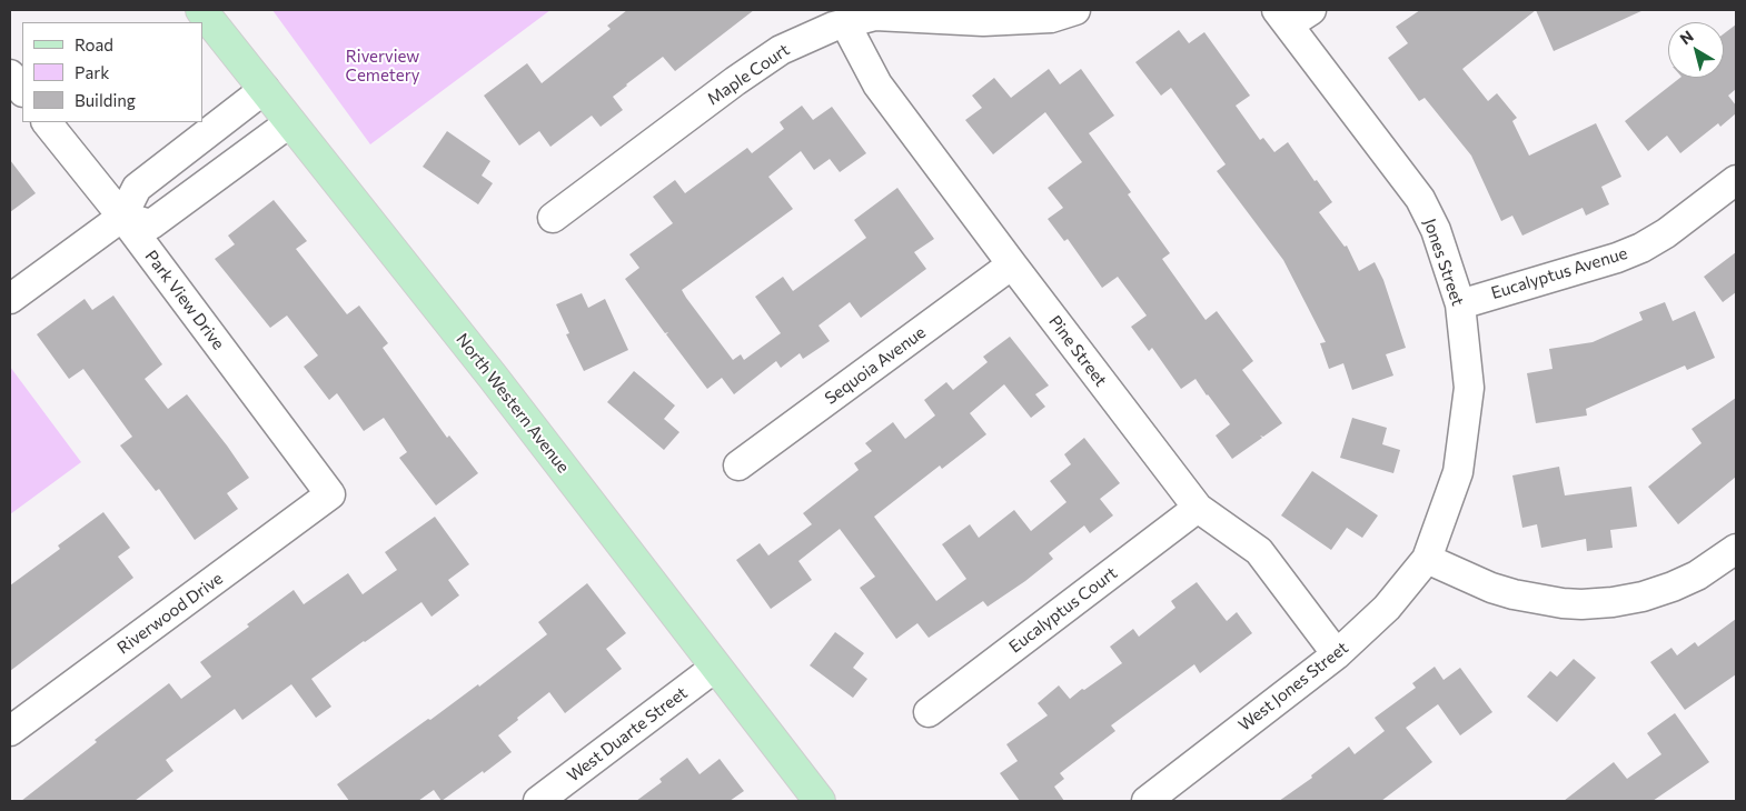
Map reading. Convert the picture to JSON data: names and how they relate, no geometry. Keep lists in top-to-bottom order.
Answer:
{
  "streets": {
    "main road": ["North Western Avenue"],
    "street": [
      "Maple Court",
      "Jones Street",
      "Eucalyptus Avenue",
      "Park View Drive",
      "Pine Street",
      "Sequoia Avenue",
      "Eucalyptus Court",
      "Riverwood Drive",
      "West Jones Street",
      "West Duarte Street"
    ]
  },
  "crossings": [
    ["Maple Court", "Pine Street"],
    ["Jones Street", "Eucalyptus Avenue"],
    ["Jones Street", "West Jones Street"],
    ["Park View Drive", "Riverwood Drive"],
    ["Pine Street", "Sequoia Avenue"],
    ["Pine Street", "Eucalyptus Court"],
    ["Pine Street", "West Jones Street"],
    ["North Western Avenue", "West Duarte Street"]
  ],
  "parks": ["Riverview Cemetery"],
  "legend": ["Road", "Park", "Building"],
  "north": "top left"
}
